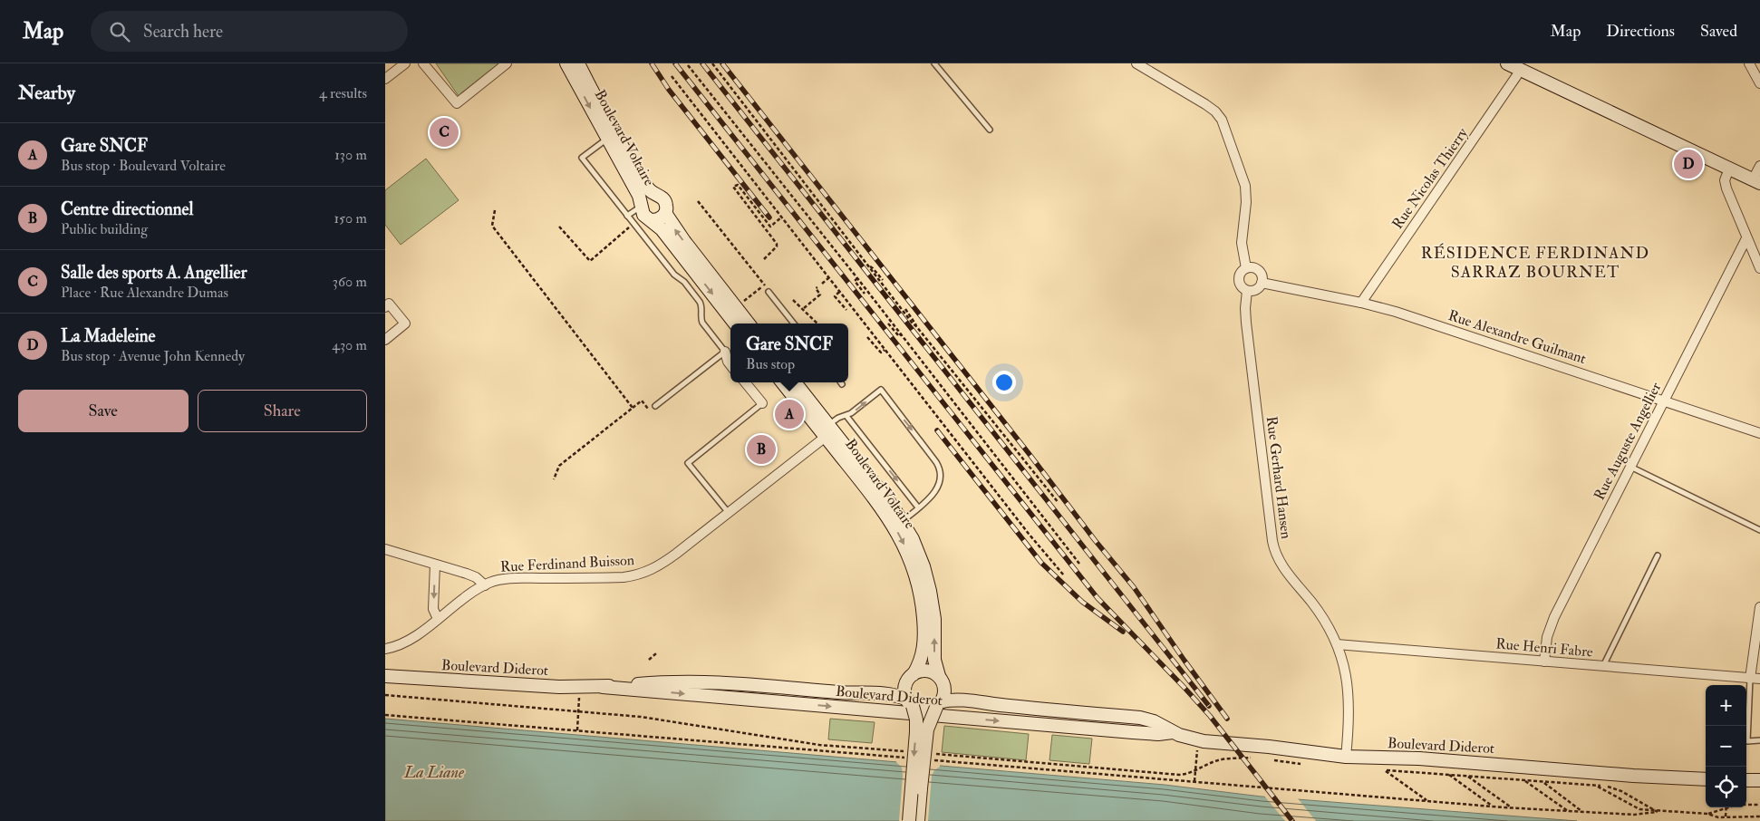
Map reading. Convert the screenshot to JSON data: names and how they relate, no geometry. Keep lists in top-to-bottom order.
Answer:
{
  "streets": {
    "street": [
      "Boulevard Voltaire",
      "Rue Nicolas Thierry",
      "Rue Alexandre Guilmant",
      "Rue Auguste Angellier",
      "Rue Gerhard Hansen",
      "Rue Ferdinand Buisson",
      "Rue Henri Fabre",
      "Boulevard Diderot"
    ]
  },
  "crossings": [
    ["Boulevard Voltaire", "Rue Ferdinand Buisson"],
    ["Boulevard Voltaire", "Boulevard Diderot"],
    ["Rue Nicolas Thierry", "Rue Alexandre Guilmant"],
    ["Rue Alexandre Guilmant", "Rue Auguste Angellier"],
    ["Rue Alexandre Guilmant", "Rue Gerhard Hansen"],
    ["Rue Auguste Angellier", "Rue Henri Fabre"],
    ["Rue Gerhard Hansen", "Rue Henri Fabre"],
    ["Rue Gerhard Hansen", "Boulevard Diderot"]
  ],
  "districts": ["RÉSIDENCE FERDINAND SARRAZ BOURNET"],
  "water": ["La Liane"],
  "page": {
    "header": "Map",
    "search": "Search here",
    "nav": ["Map", "Directions", "Saved"],
    "heading": ["Nearby", "4 results"],
    "pins": [
      "C",
      "D",
      "A",
      "B"
    ],
    "list": [
      {
        "mark": "A",
        "name": "Gare SNCF",
        "note": "Bus stop · Boulevard Voltaire",
        "value": "130 m"
      },
      {
        "mark": "B",
        "name": "Centre directionnel",
        "note": "Public building",
        "value": "150 m"
      },
      {
        "mark": "C",
        "name": "Salle des sports A. Angellier",
        "note": "Place · Rue Alexandre Dumas",
        "value": "360 m"
      },
      {
        "mark": "D",
        "name": "La Madeleine",
        "note": "Bus stop · Avenue John Kennedy",
        "value": "430 m"
      }
    ],
    "popup": ["Gare SNCF", "Bus stop"],
    "buttons": ["Save", "Share"],
    "map_buttons": ["+", "−"]
  }
}
